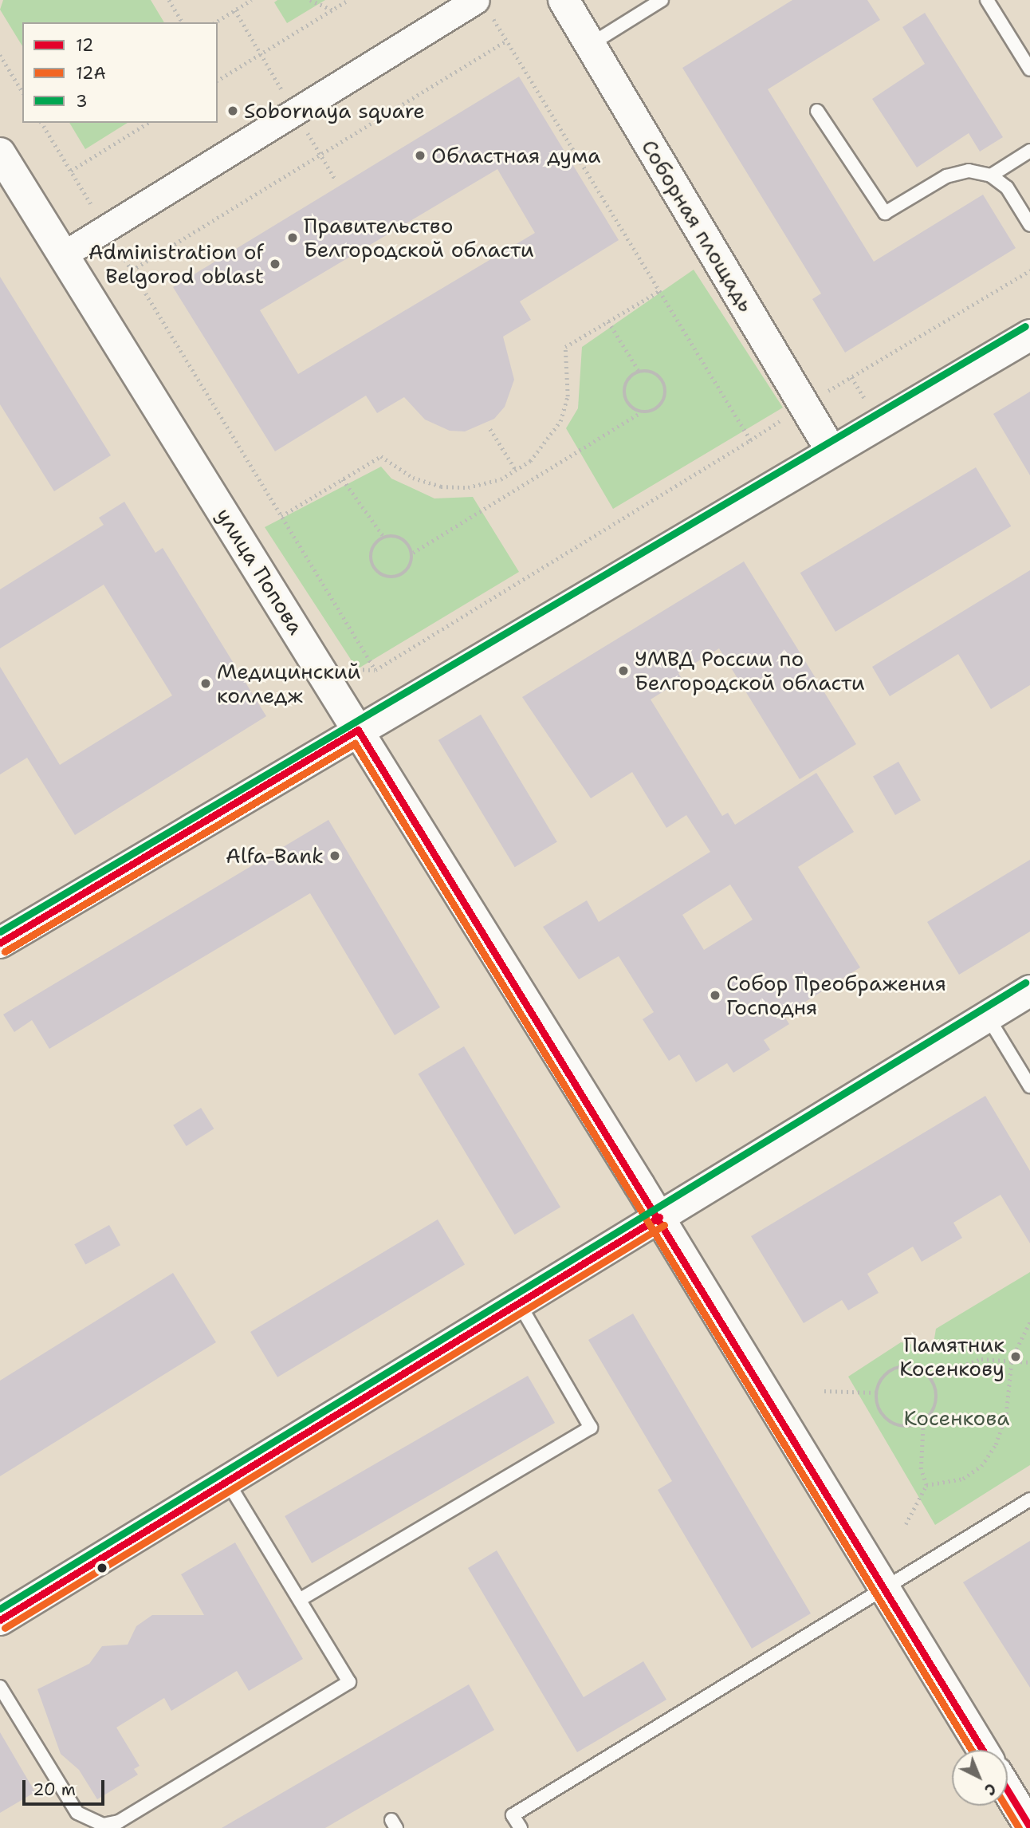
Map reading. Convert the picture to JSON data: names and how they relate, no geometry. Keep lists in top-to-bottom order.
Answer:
{
  "streets": {
    "main road": ["Соборная площадь", "улица Попова"]
  },
  "parks": ["Косенкова"],
  "places": [
    "Sobornaya square",
    "Областная дума",
    "Правительство Белгородской области",
    "Administration of Belgorod oblast",
    "УМВД России по Белгородской области",
    "Медицинский колледж",
    "Alfa-Bank",
    "Собор Преображения Господня",
    "Памятник Косенкову"
  ],
  "lines": ["transit line 3", "transit line 12", "transit line 12А"],
  "legend": ["12", "12А", "3"],
  "scale_bar": "20 m",
  "north": "bottom right"
}
